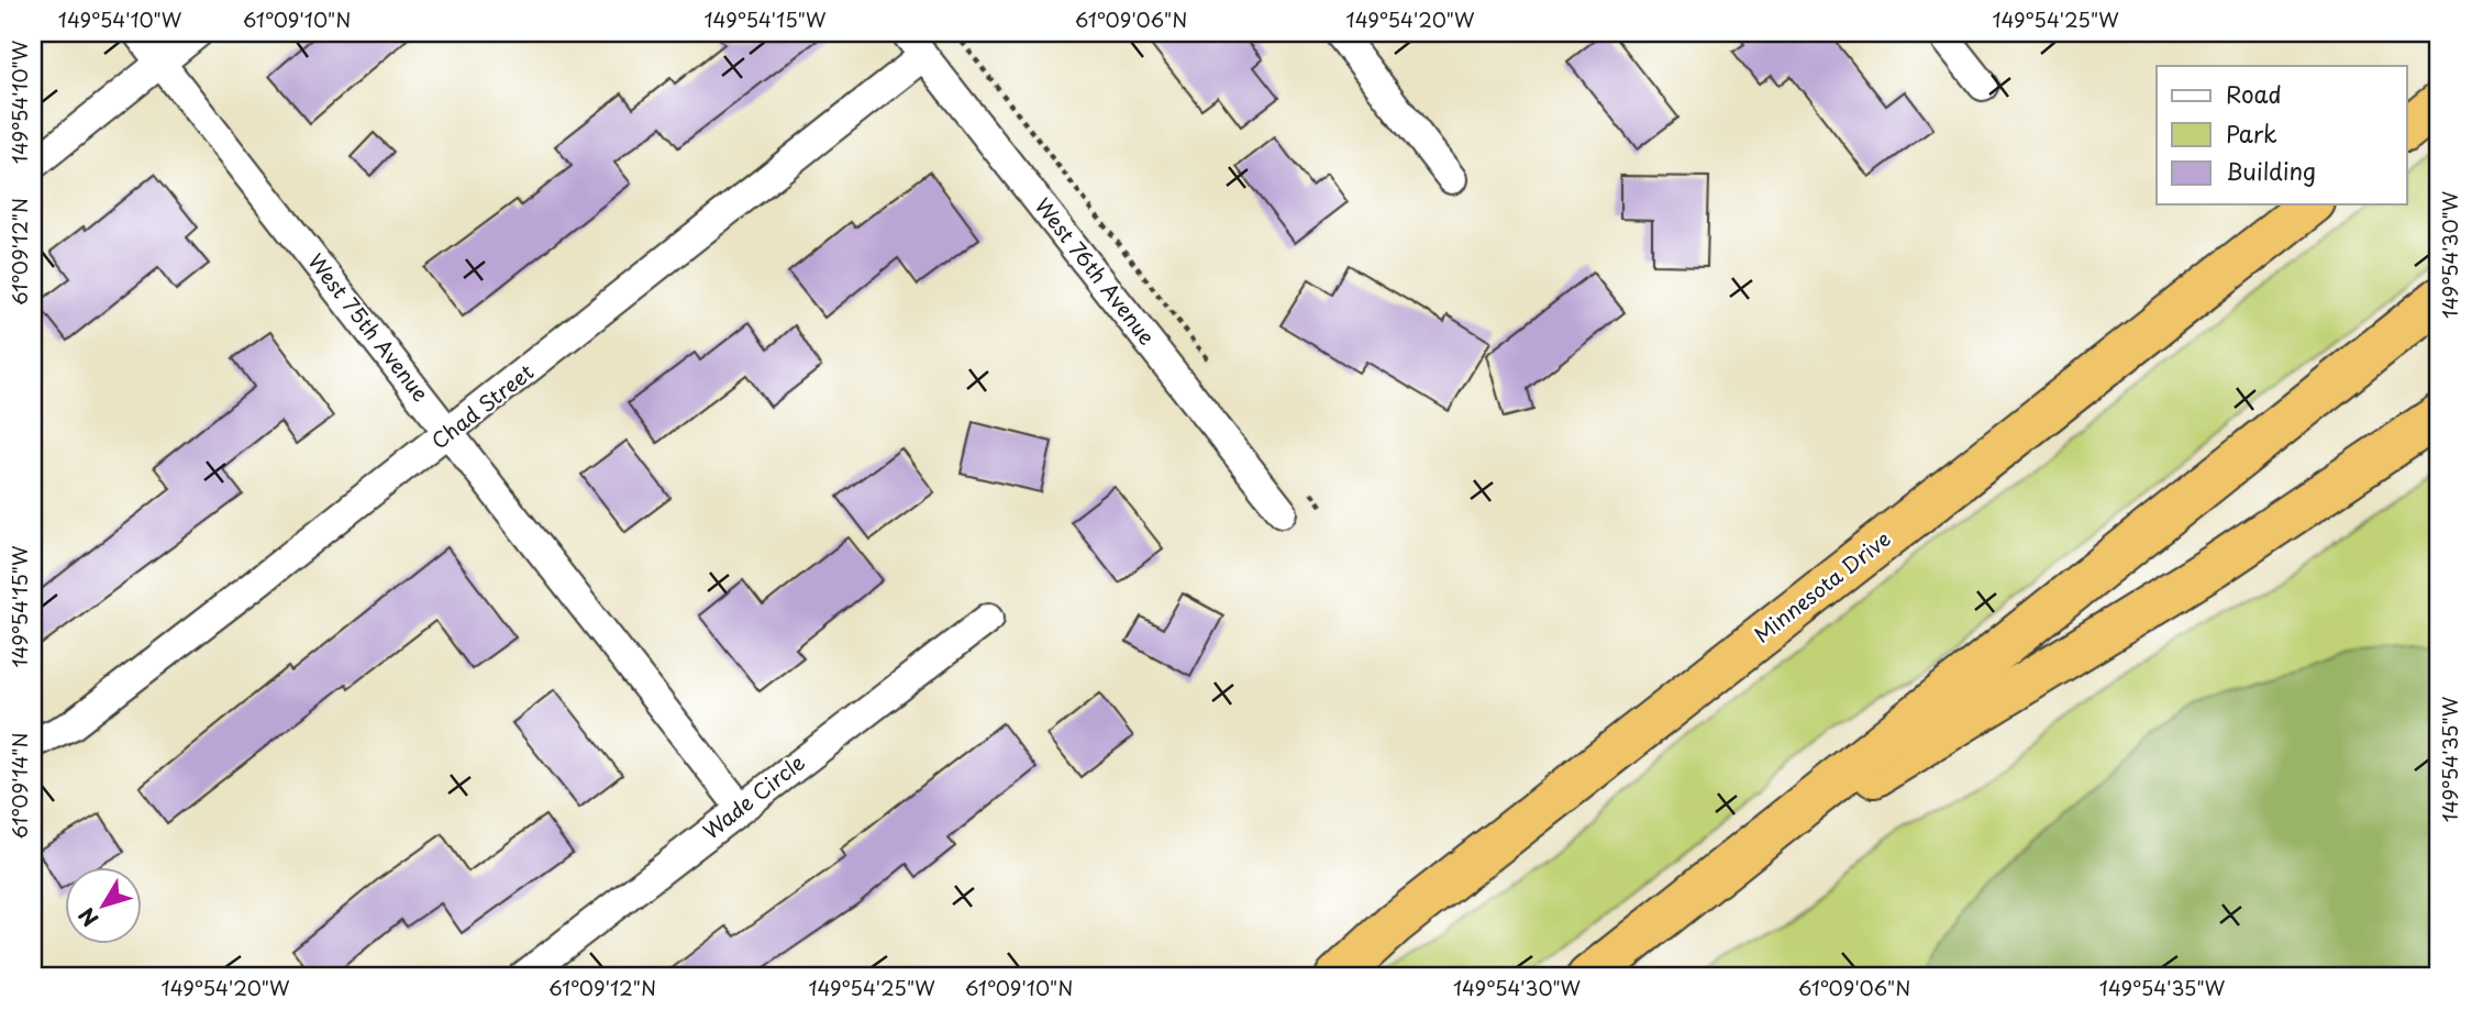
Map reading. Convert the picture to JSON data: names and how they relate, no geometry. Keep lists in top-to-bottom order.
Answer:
{
  "streets": {
    "highway": ["Minnesota Drive"],
    "street": [
      "West 76th Avenue",
      "West 75th Avenue",
      "Chad Street",
      "Wade Circle"
    ]
  },
  "crossings": [
    ["West 76th Avenue", "Chad Street"],
    ["West 75th Avenue", "Chad Street"],
    ["West 75th Avenue", "Wade Circle"]
  ],
  "legend": ["Road", "Park", "Building"],
  "north": "bottom left",
  "coordinates": [
    "149°54'10\"W",
    "61°09'10\"N",
    "149°54'15\"W",
    "61°09'06\"N",
    "149°54'20\"W",
    "149°54'25\"W",
    "61°09'12\"N",
    "149°54'30\"W",
    "149°54'35\"W",
    "61°09'14\"N"
  ]
}
